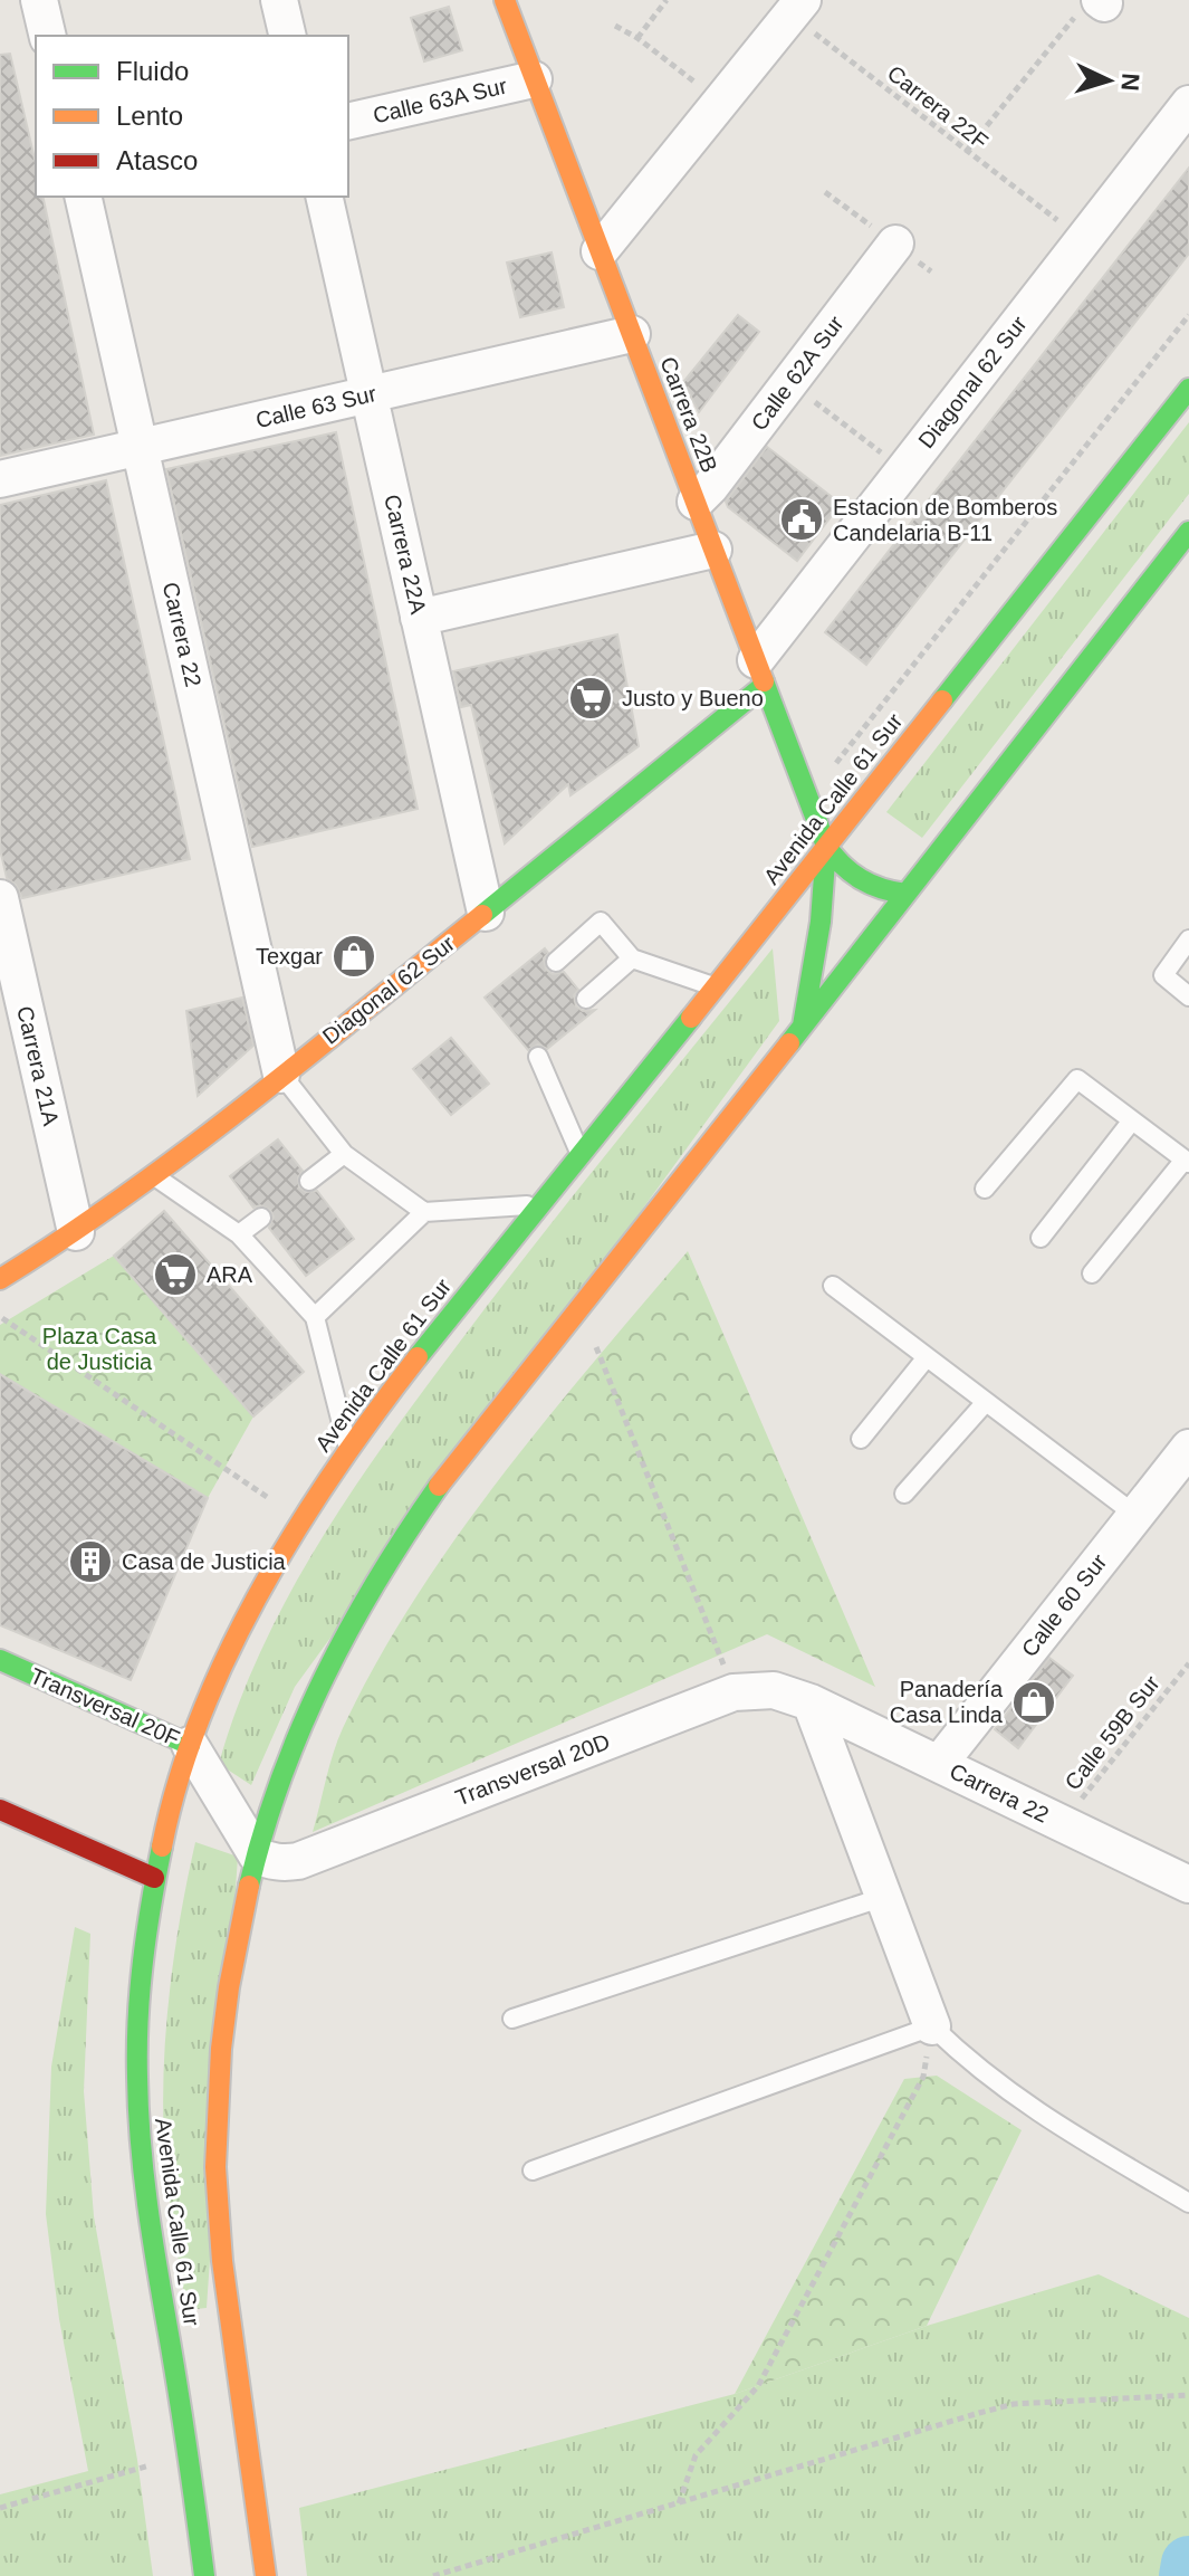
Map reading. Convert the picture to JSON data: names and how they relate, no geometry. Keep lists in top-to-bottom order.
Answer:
{
  "streets": {
    "main road": [
      "Diagonal 62 Sur",
      "Carrera 22B",
      "Avenida Calle 61 Sur",
      "Transversal 20F"
    ],
    "street": [
      "Calle 63A Sur",
      "Calle 62A Sur",
      "Calle 63 Sur",
      "Carrera 22A",
      "Carrera 22",
      "Carrera 21A",
      "Calle 60 Sur",
      "Transversal 20D"
    ],
    "path": ["Carrera 22F", "Calle 59B Sur"]
  },
  "crossings": [
    ["Calle 63A Sur", "Carrera 22B"],
    ["Carrera 22F", "Diagonal 62 Sur"],
    ["Calle 62A Sur", "Carrera 22B"],
    ["Diagonal 62 Sur", "Carrera 22B"],
    ["Diagonal 62 Sur", "Carrera 22A"],
    ["Diagonal 62 Sur", "Carrera 22"],
    ["Diagonal 62 Sur", "Carrera 21A"],
    ["Calle 63 Sur", "Carrera 22B"],
    ["Calle 63 Sur", "Carrera 22A"],
    ["Calle 63 Sur", "Carrera 22"],
    ["Carrera 22B", "Avenida Calle 61 Sur"],
    ["Carrera 22", "Calle 60 Sur"],
    ["Carrera 22", "Calle 59B Sur"],
    ["Carrera 22", "Transversal 20D"],
    ["Avenida Calle 61 Sur", "Transversal 20F"],
    ["Avenida Calle 61 Sur", "Transversal 20D"],
    ["Transversal 20F", "Transversal 20D"]
  ],
  "parks": ["Plaza Casa de Justicia"],
  "places": {
    "public building": ["Estacion de Bomberos Candelaria B-11"],
    "supermarket": ["Justo y Bueno", "ARA"],
    "shop": ["Texgar", "Panadería Casa Linda"],
    "building": ["Casa de Justicia"]
  },
  "legend": ["Fluido", "Lento", "Atasco"],
  "north": "right"
}
